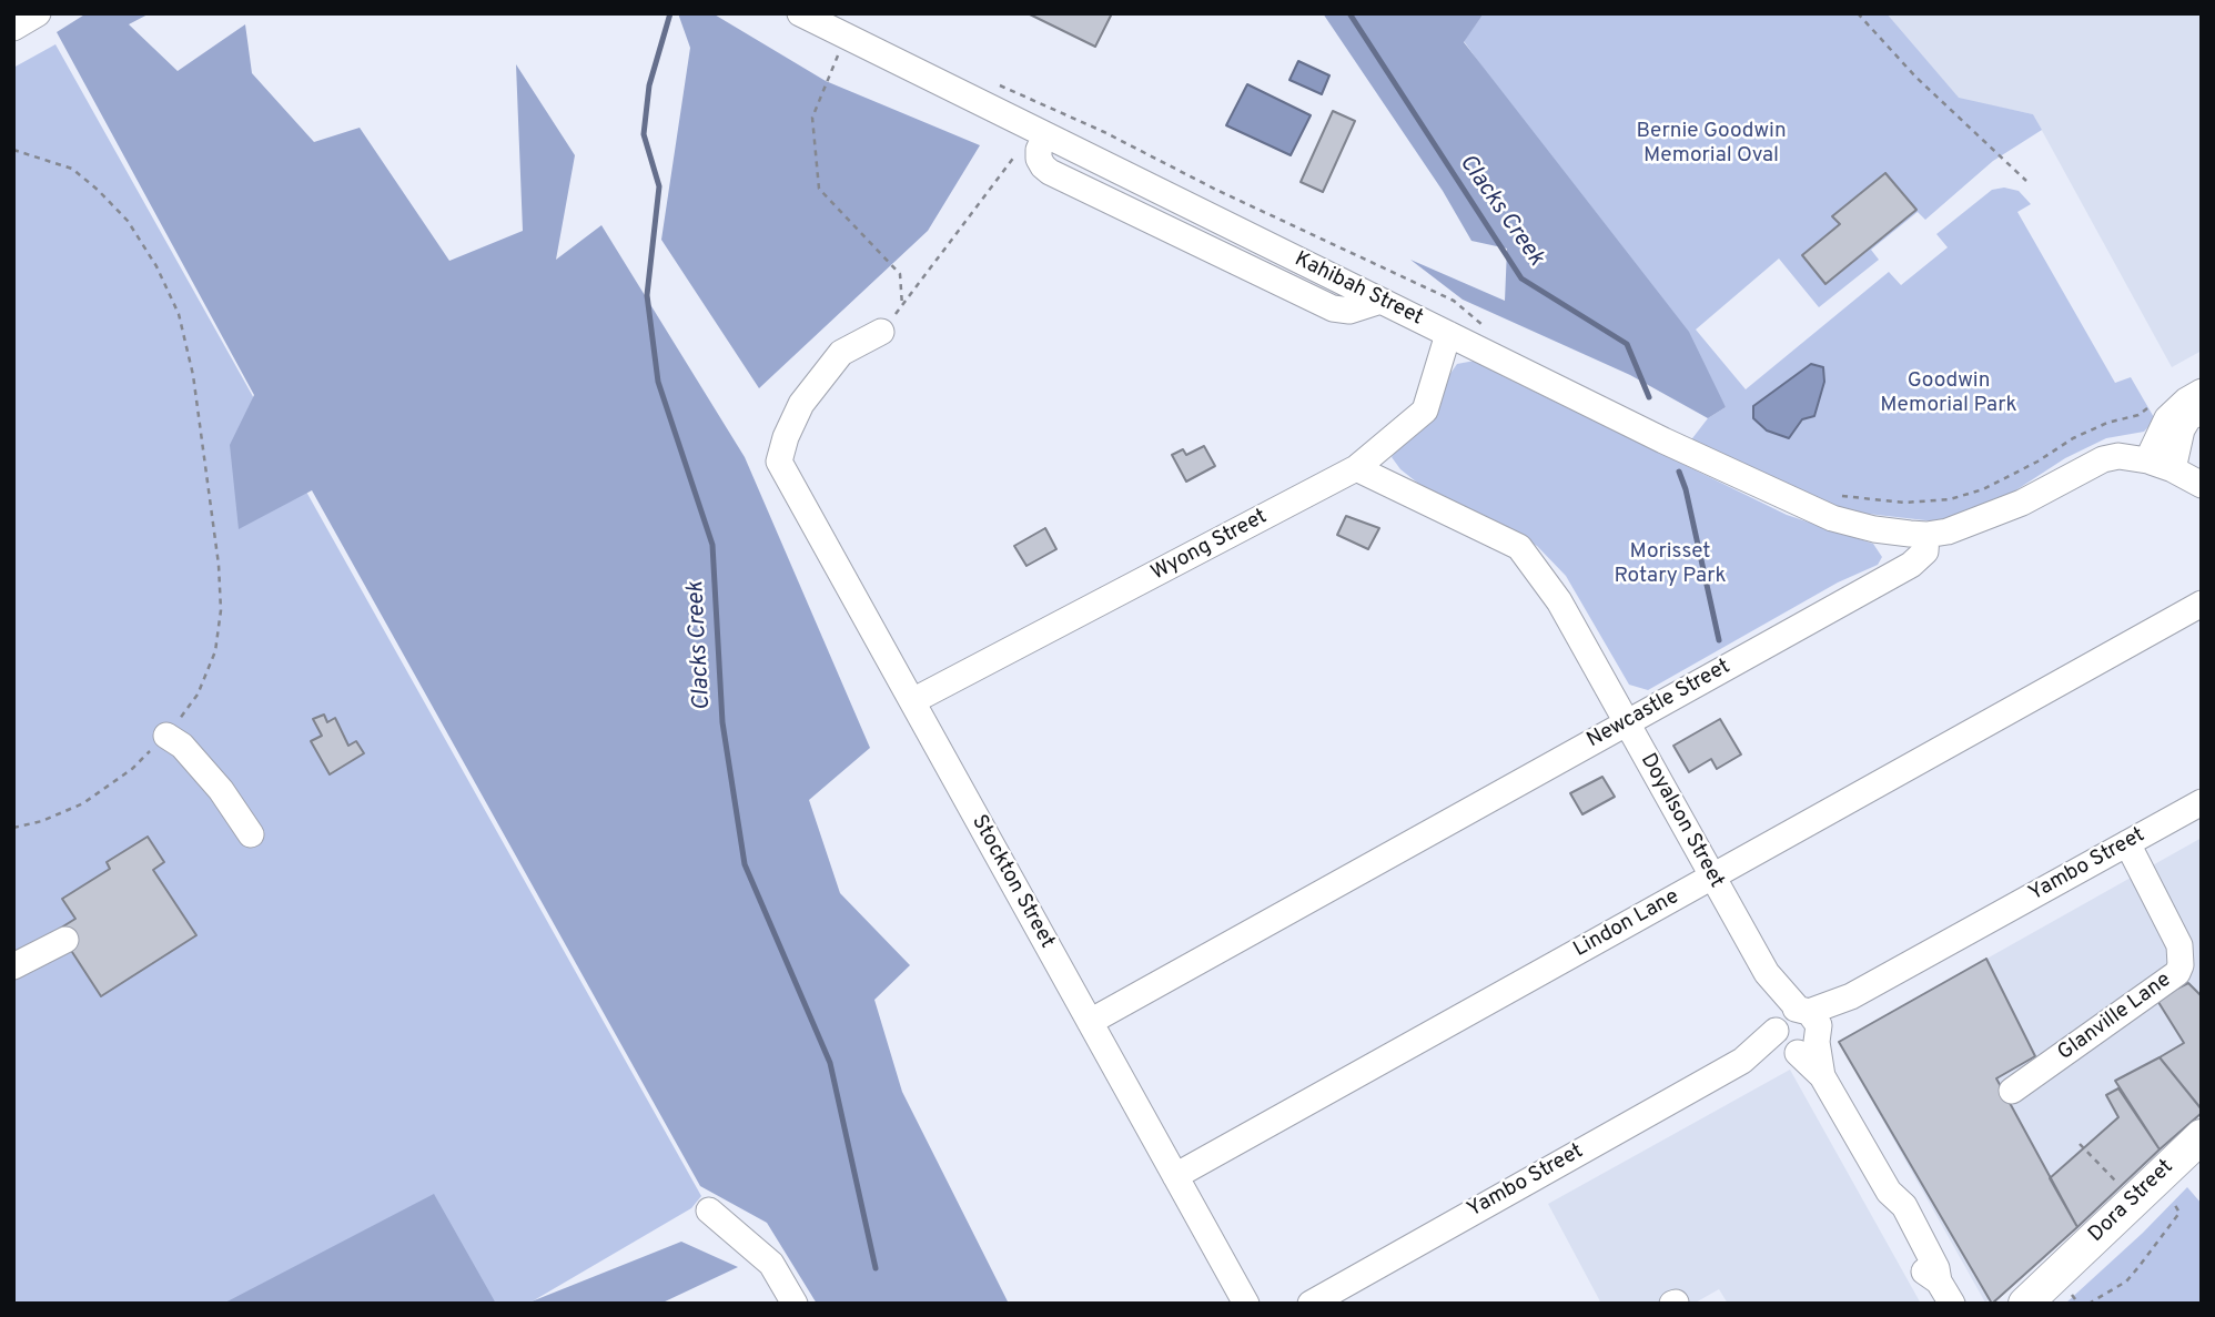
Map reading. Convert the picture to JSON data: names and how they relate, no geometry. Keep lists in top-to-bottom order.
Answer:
{
  "streets": {
    "main road": ["Dora Street"],
    "street": [
      "Kahibah Street",
      "Wyong Street",
      "Newcastle Street",
      "Doyalson Street",
      "Yambo Street",
      "Stockton Street",
      "Lindon Lane",
      "Glanville Lane"
    ]
  },
  "crossings": [
    ["Kahibah Street", "Wyong Street"],
    ["Kahibah Street", "Newcastle Street"],
    ["Wyong Street", "Doyalson Street"],
    ["Wyong Street", "Stockton Street"],
    ["Newcastle Street", "Doyalson Street"],
    ["Newcastle Street", "Stockton Street"],
    ["Doyalson Street", "Yambo Street"],
    ["Doyalson Street", "Lindon Lane"],
    ["Yambo Street", "Glanville Lane"],
    ["Stockton Street", "Lindon Lane"]
  ],
  "water": ["Clacks Creek"],
  "parks": ["Bernie Goodwin Memorial Oval", "Goodwin Memorial Park", "Morisset Rotary Park"]
}
